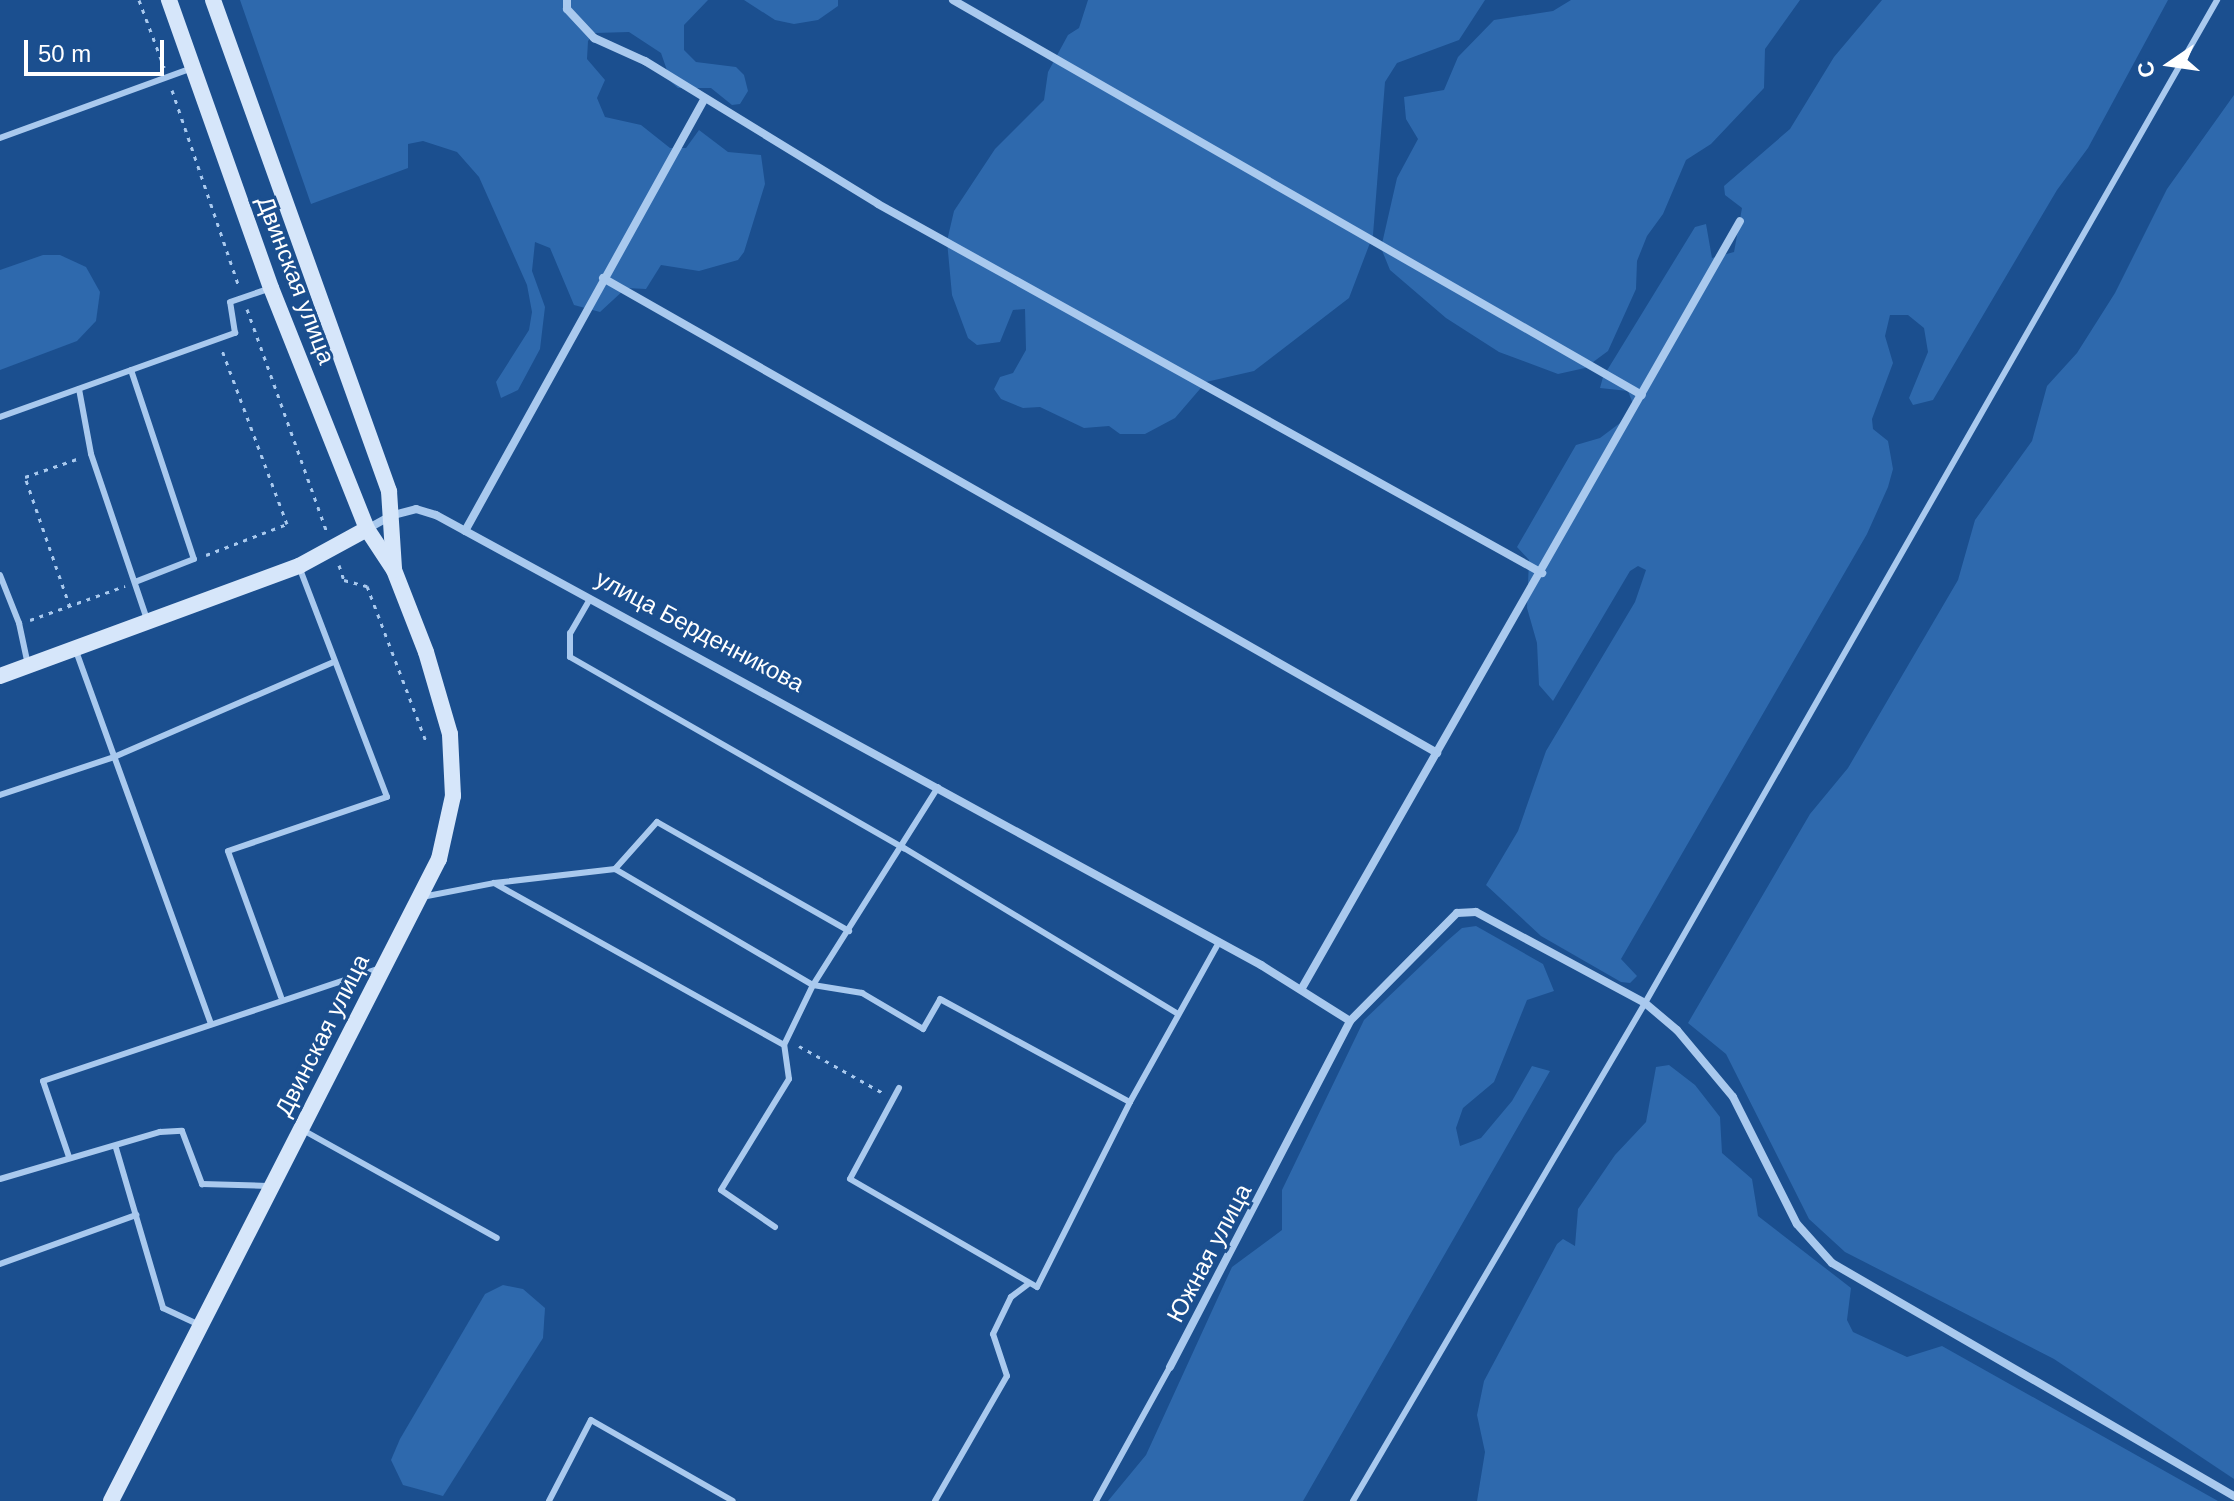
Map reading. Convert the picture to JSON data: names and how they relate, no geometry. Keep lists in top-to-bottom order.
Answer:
{
  "streets": {
    "street": ["Двинская улица", "улица Берденникова", "Южная улица"]
  },
  "crossings": [
    ["Двинская улица", "улица Берденникова"],
    ["улица Берденникова", "Южная улица"]
  ],
  "scale_bar": "50 m",
  "north": "left"
}
